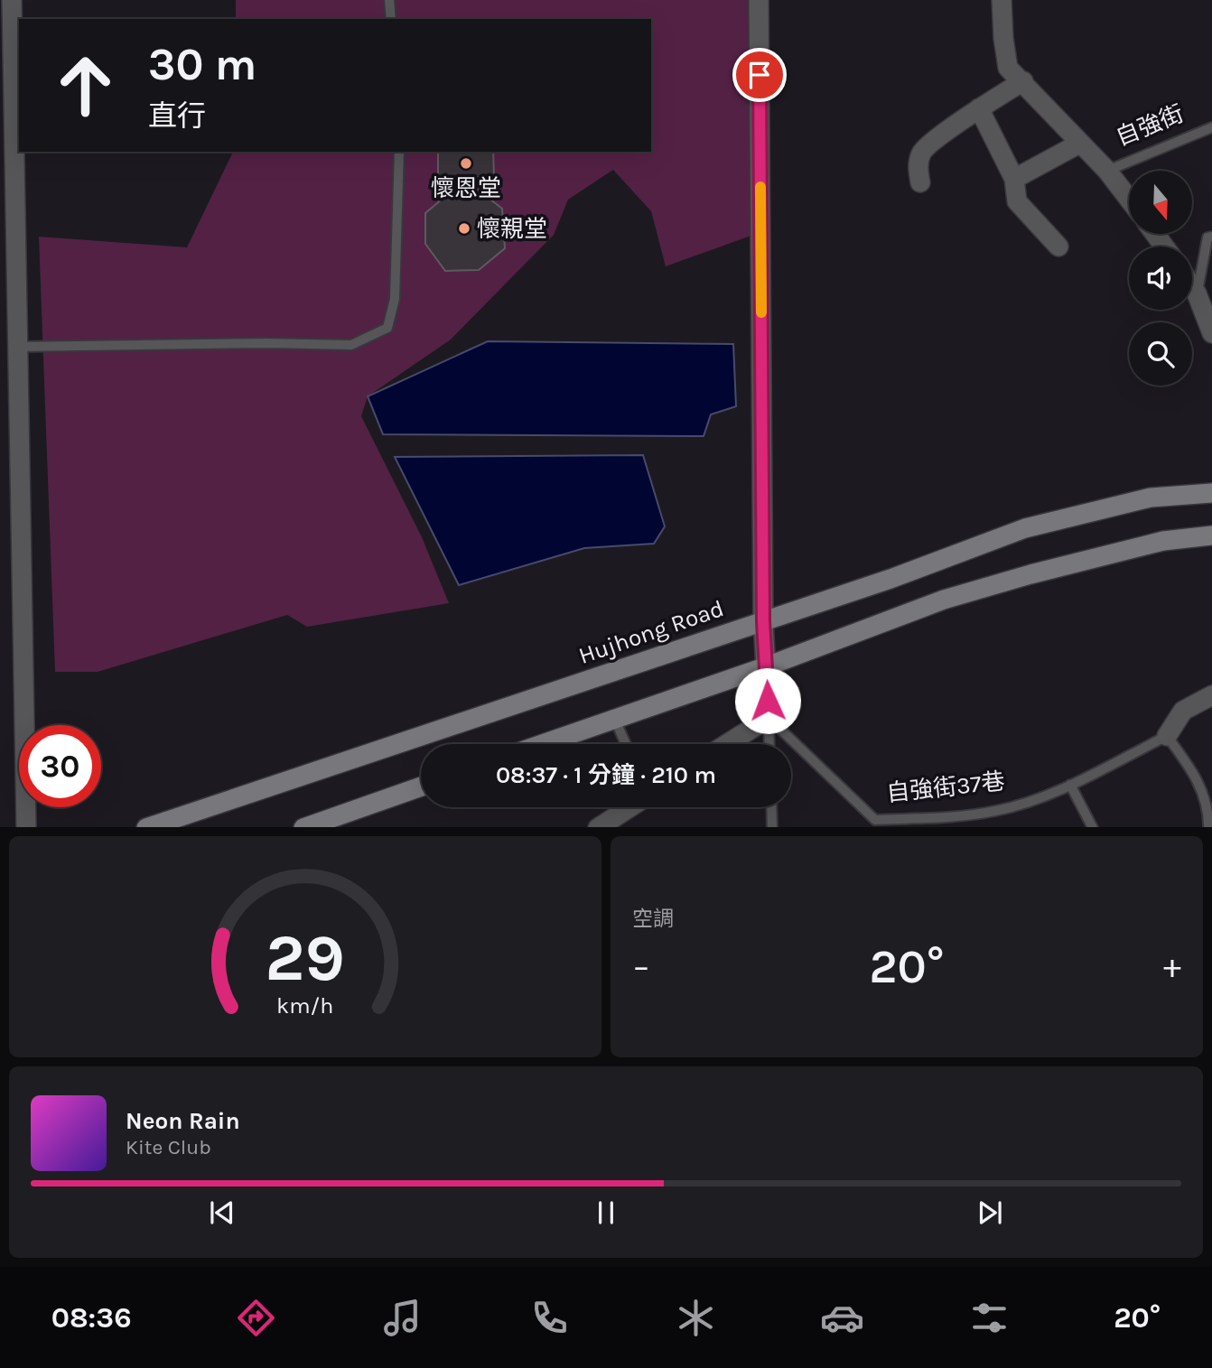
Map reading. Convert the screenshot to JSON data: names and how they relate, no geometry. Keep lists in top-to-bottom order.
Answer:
{
  "streets": {
    "street": ["Hujhong Road", "自強街37巷"],
    "lane": ["自強街"]
  },
  "places": ["懷恩堂", "懷親堂"],
  "north": "bottom",
  "page": {
    "turn": ["30 m", "直行"],
    "limit": "30",
    "trip": "08:37 · 1 分鐘 · 210 m",
    "tile": "空調",
    "heat": ["−", "20°", "+"],
    "song": ["Neon Rain", "Kite Club"],
    "tabs": ["08:36", "20°"],
    "gauge": ["29", "km/h"]
  }
}
